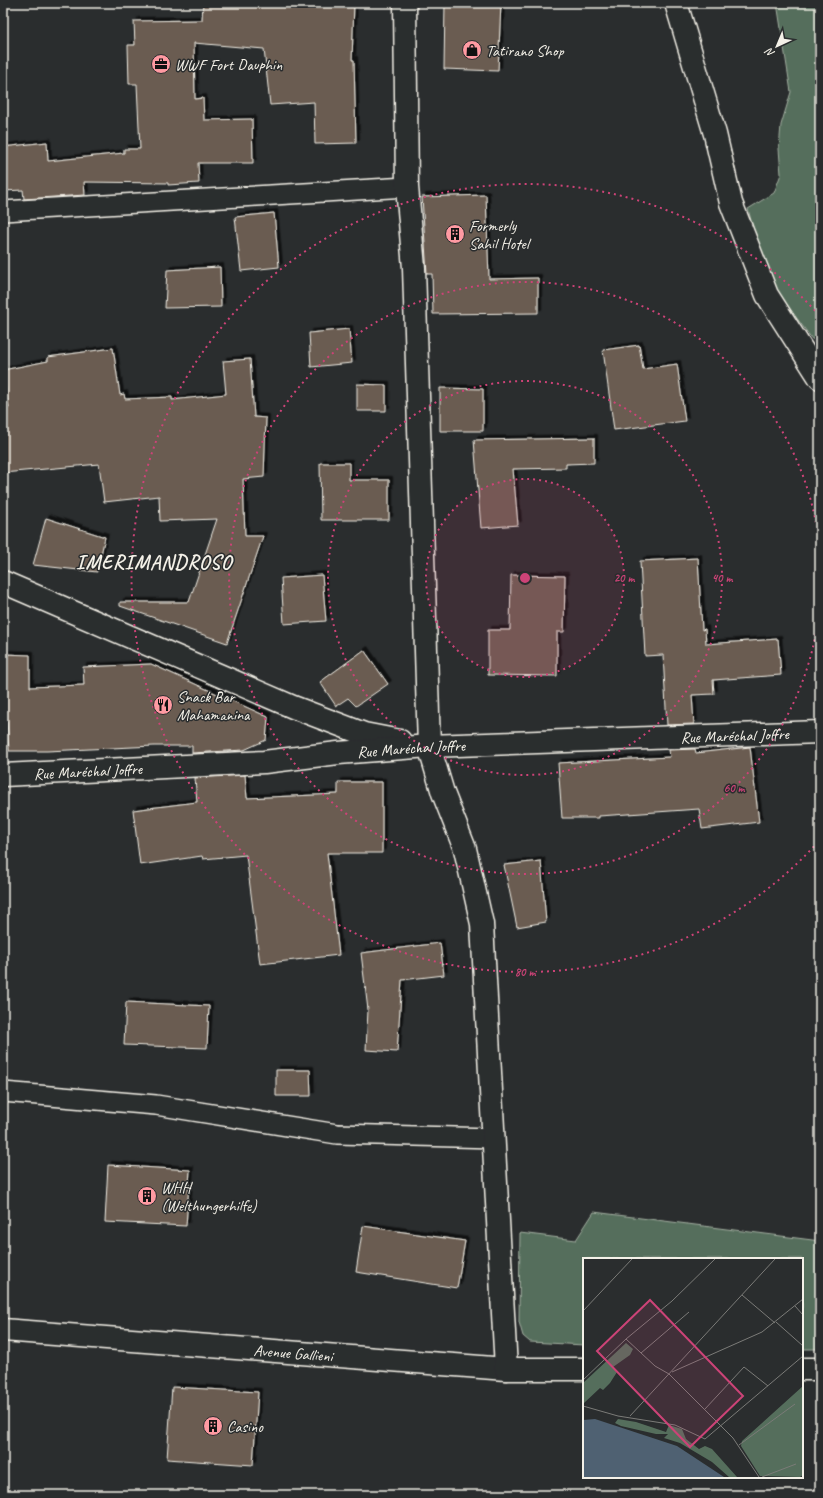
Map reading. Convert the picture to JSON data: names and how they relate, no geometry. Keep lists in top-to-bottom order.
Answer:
{
  "streets": {
    "street": ["Rue Maréchal Joffre", "Avenue Gallieni"]
  },
  "districts": ["IMERIMANDROSO"],
  "places": {
    "shop": ["Tatirano Shop"],
    "office": ["WWF Fort Dauphin"],
    "building": ["Formerly Sahil Hotel", "WHH (Welthungerhilfe)", "Casino"],
    "restaurant": ["Snack Bar Mahamanina"]
  },
  "north": "bottom left",
  "rings": [
    "20 m",
    "40 m",
    "60 m",
    "80 m"
  ]
}
